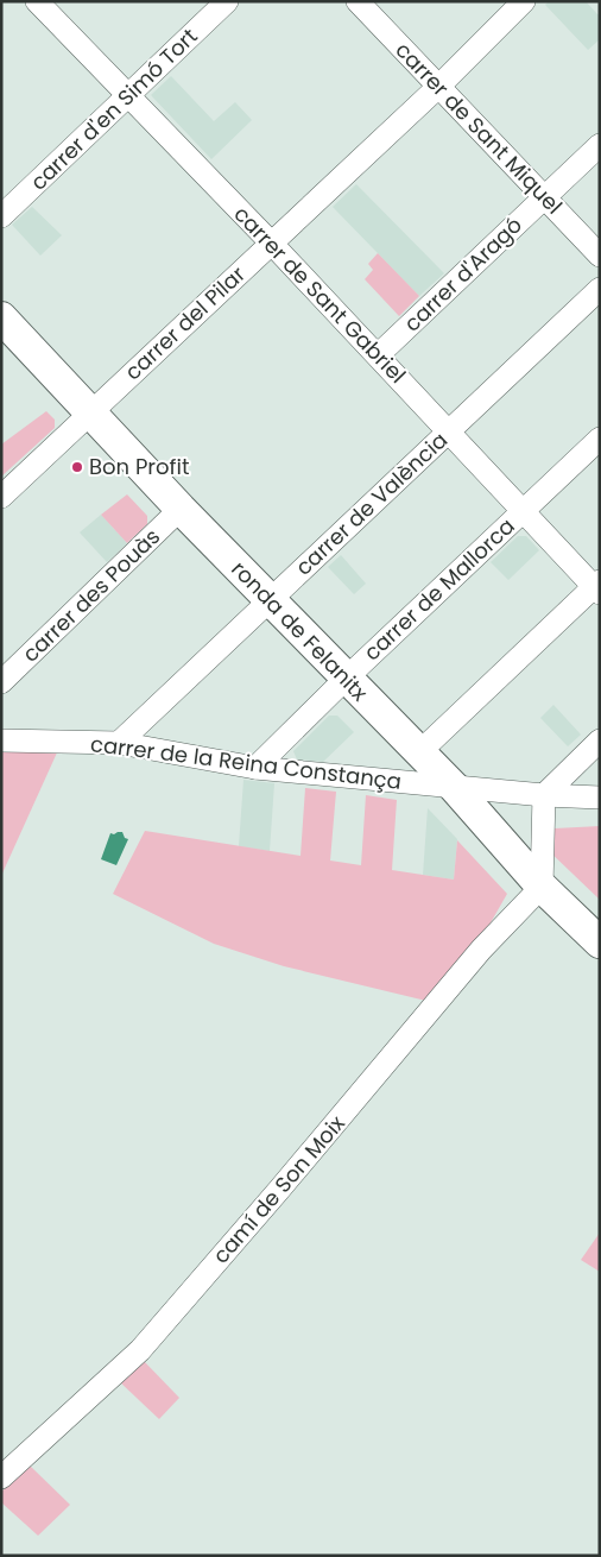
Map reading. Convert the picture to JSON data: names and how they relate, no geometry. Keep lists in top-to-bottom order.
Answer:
{
  "streets": {
    "main road": ["ronda de Felanitx"],
    "street": [
      "carrer d'en Simó Tort",
      "carrer de Sant Miquel",
      "carrer d'Aragó",
      "carrer de Sant Gabriel",
      "carrer del Pilar",
      "carrer de València",
      "carrer de Mallorca",
      "carrer des Pouàs",
      "carrer de la Reina Constança",
      "camí de Son Moix"
    ]
  },
  "crossings": [
    ["carrer d'en Simó Tort", "carrer de Sant Gabriel"],
    ["carrer de Sant Miquel", "carrer d'Aragó"],
    ["carrer de Sant Miquel", "carrer del Pilar"],
    ["carrer d'Aragó", "carrer de Sant Gabriel"],
    ["carrer de Sant Gabriel", "carrer del Pilar"],
    ["carrer de Sant Gabriel", "carrer de València"],
    ["carrer de Sant Gabriel", "carrer de Mallorca"],
    ["carrer del Pilar", "ronda de Felanitx"],
    ["carrer de València", "ronda de Felanitx"],
    ["carrer de València", "carrer de la Reina Constança"],
    ["carrer de Mallorca", "ronda de Felanitx"],
    ["carrer de Mallorca", "carrer de la Reina Constança"],
    ["carrer des Pouàs", "ronda de Felanitx"],
    ["ronda de Felanitx", "carrer de la Reina Constança"],
    ["ronda de Felanitx", "camí de Son Moix"]
  ],
  "places": ["Bon Profit"]
}
